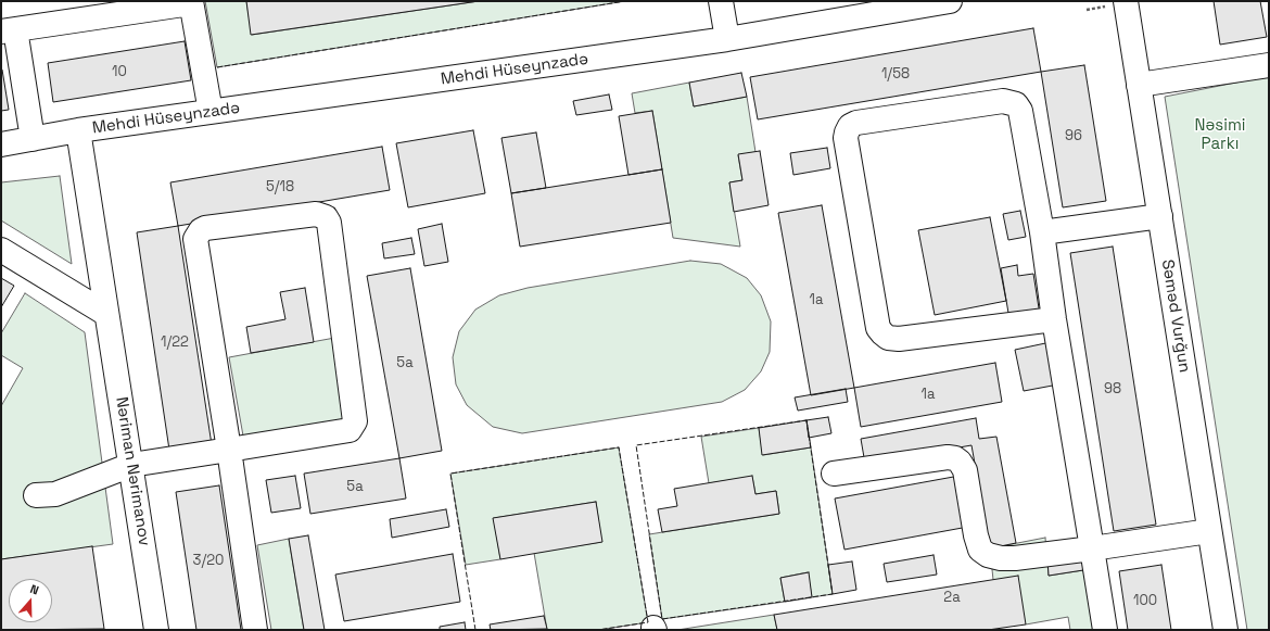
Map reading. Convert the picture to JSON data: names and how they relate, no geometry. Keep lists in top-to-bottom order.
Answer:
{
  "streets": {
    "street": ["Mehdi Hüseynzadə", "Səməd Vurğun", "Nəriman Nərimanov"]
  },
  "crossings": [
    ["Mehdi Hüseynzadə", "Nəriman Nərimanov"]
  ],
  "parks": ["Nəsimi Parkı"],
  "house_numbers": [
    "10",
    "1/58",
    "96",
    "5/18",
    "1a",
    "1/22",
    "5a",
    "98",
    "1a",
    "5a",
    "3/20",
    "2a",
    "100"
  ],
  "north": "top"
}
